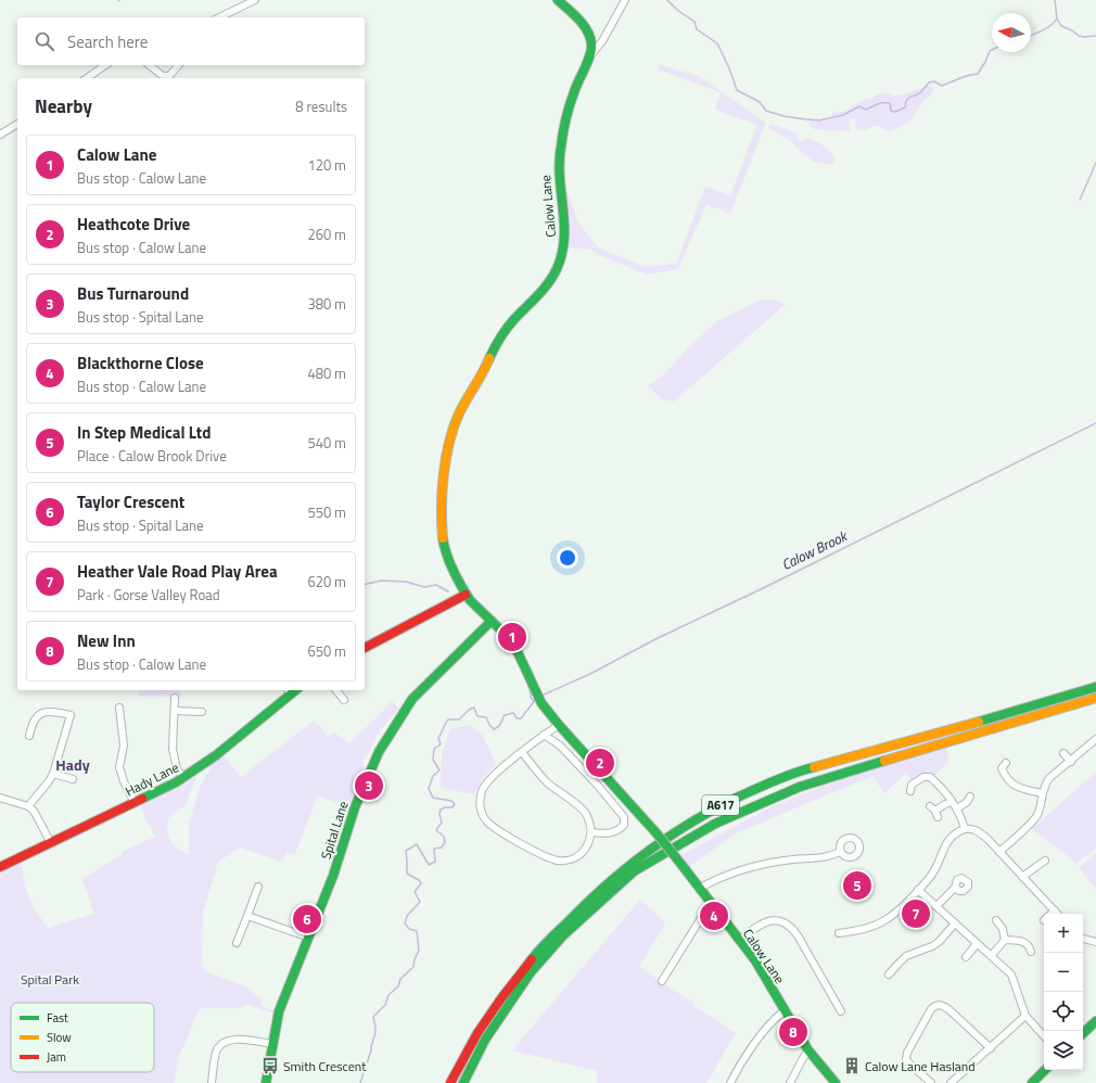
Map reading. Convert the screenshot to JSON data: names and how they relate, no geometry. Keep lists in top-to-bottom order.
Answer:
{
  "streets": {
    "main road": [
      "Calow Lane",
      "Hady Lane",
      "A617",
      "Spital Lane"
    ]
  },
  "crossings": [
    ["Calow Lane", "Spital Lane"]
  ],
  "districts": ["Hady"],
  "water": ["Calow Brook"],
  "parks": ["Spital Park"],
  "places": {
    "bus stop": ["Smith Crescent"],
    "building": ["Calow Lane Hasland"]
  },
  "legend": ["Fast", "Slow", "Jam"],
  "north": "left",
  "page": {
    "search": "Search here",
    "heading": ["Nearby", "8 results"],
    "list": [
      {
        "mark": "1",
        "name": "Calow Lane",
        "note": "Bus stop · Calow Lane",
        "value": "120 m"
      },
      {
        "mark": "2",
        "name": "Heathcote Drive",
        "note": "Bus stop · Calow Lane",
        "value": "260 m"
      },
      {
        "mark": "3",
        "name": "Bus Turnaround",
        "note": "Bus stop · Spital Lane",
        "value": "380 m"
      },
      {
        "mark": "4",
        "name": "Blackthorne Close",
        "note": "Bus stop · Calow Lane",
        "value": "480 m"
      },
      {
        "mark": "5",
        "name": "In Step Medical Ltd",
        "note": "Place · Calow Brook Drive",
        "value": "540 m"
      },
      {
        "mark": "6",
        "name": "Taylor Crescent",
        "note": "Bus stop · Spital Lane",
        "value": "550 m"
      },
      {
        "mark": "7",
        "name": "Heather Vale Road Play Area",
        "note": "Park · Gorse Valley Road",
        "value": "620 m"
      },
      {
        "mark": "8",
        "name": "New Inn",
        "note": "Bus stop · Calow Lane",
        "value": "650 m"
      }
    ],
    "pins": [
      "1",
      "2",
      "3",
      "5",
      "7",
      "4",
      "6",
      "8"
    ],
    "map_buttons": ["+", "−"]
  }
}
